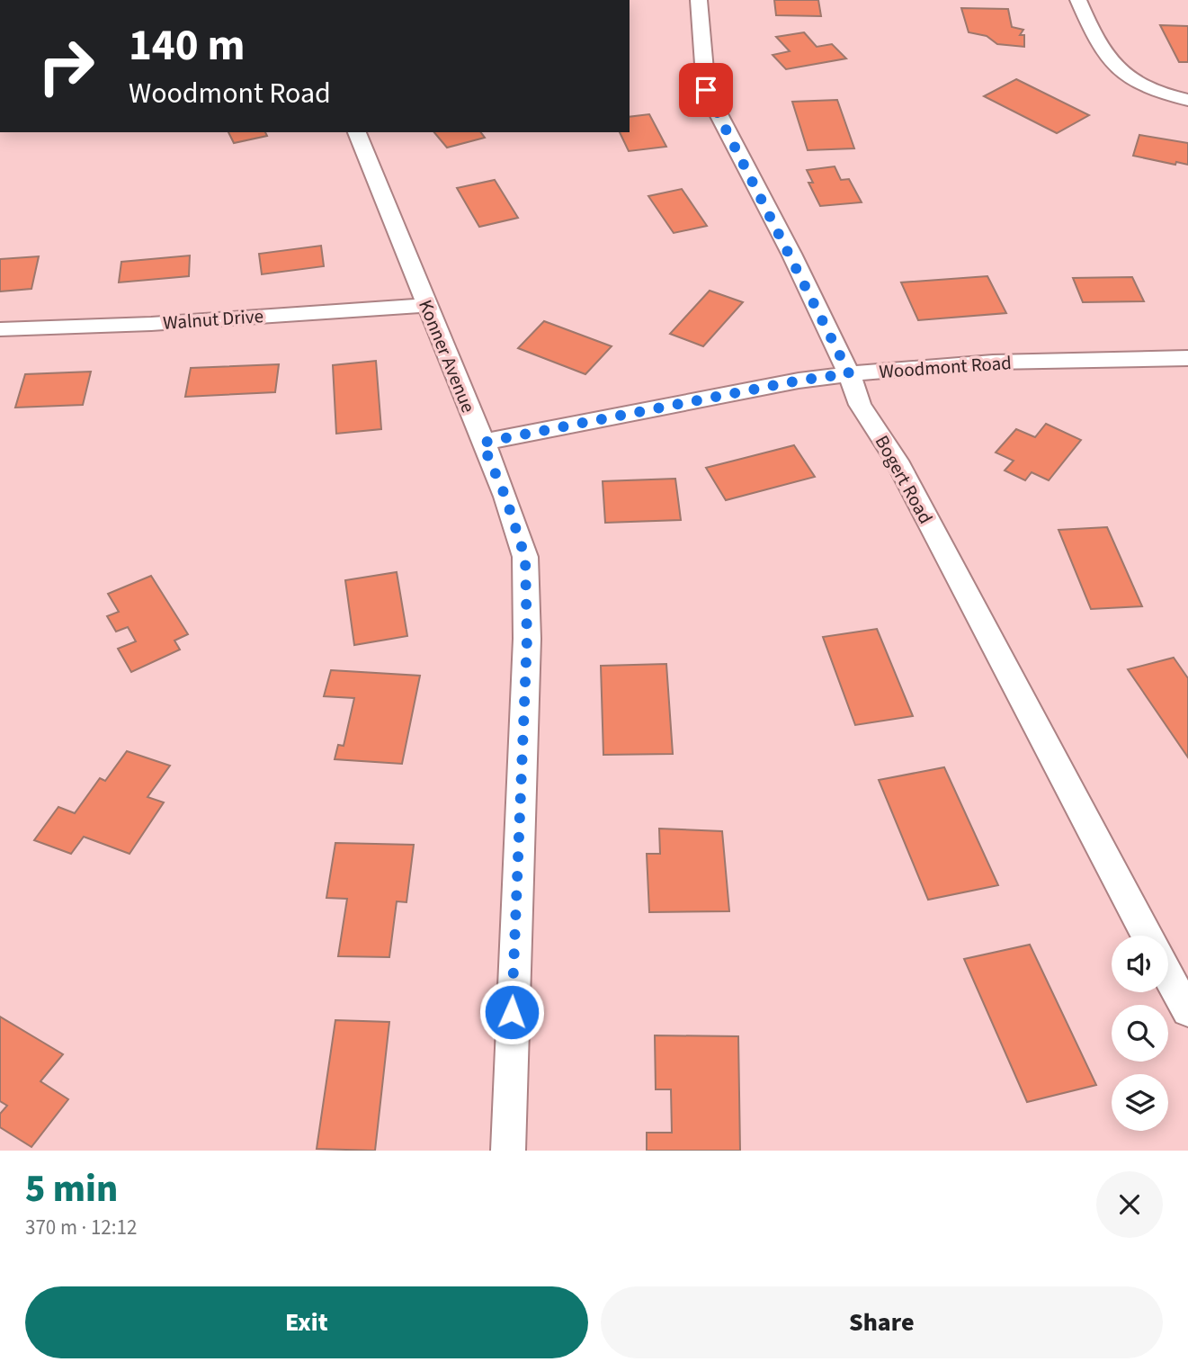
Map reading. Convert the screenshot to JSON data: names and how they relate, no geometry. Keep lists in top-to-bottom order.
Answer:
{
  "streets": {
    "street": [
      "Walnut Drive",
      "Konner Avenue",
      "Woodmont Road",
      "Bogert Road"
    ]
  },
  "crossings": [
    ["Walnut Drive", "Konner Avenue"],
    ["Konner Avenue", "Woodmont Road"],
    ["Woodmont Road", "Bogert Road"]
  ],
  "page": {
    "turn": ["140 m", "Woodmont Road"],
    "heading": ["5 min", "370 m · 12:12"],
    "buttons": ["Exit", "Share"]
  }
}
